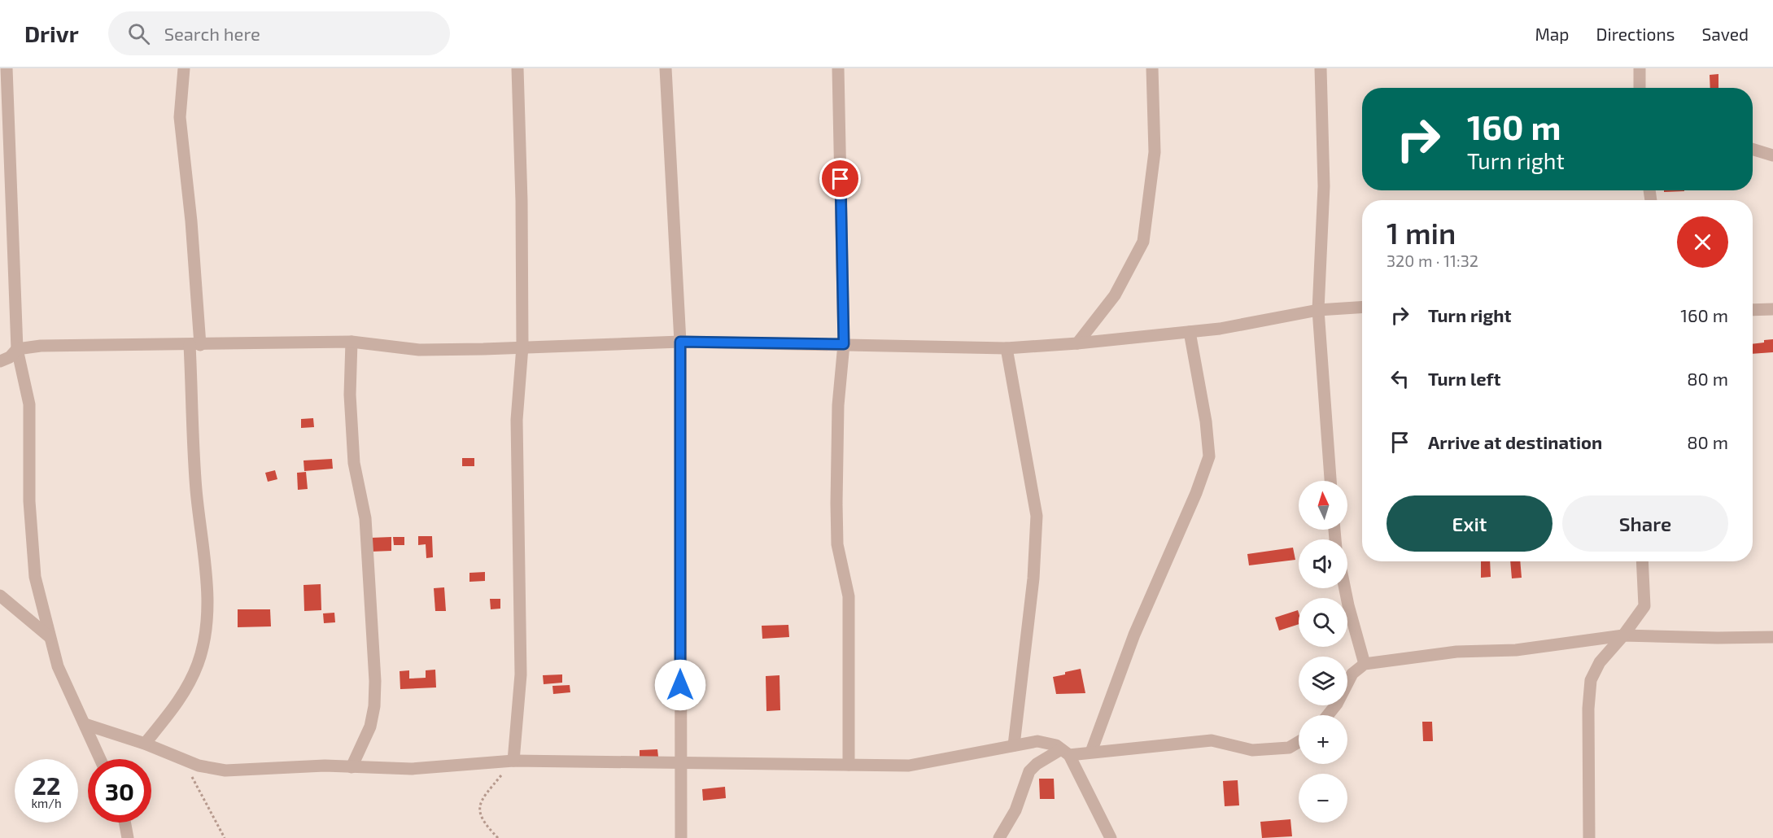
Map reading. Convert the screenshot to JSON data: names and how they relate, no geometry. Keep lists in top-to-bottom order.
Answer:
{
  "north": "top",
  "page": {
    "header": "Drivr",
    "search": "Search here",
    "nav": ["Map", "Directions", "Saved"],
    "turn": ["160 m", "Turn right"],
    "heading": ["1 min", "320 m · 11:32"],
    "list": [
      {
        "name": "Turn right",
        "value": "160 m"
      },
      {
        "name": "Turn left",
        "value": "80 m"
      },
      {
        "name": "Arrive at destination",
        "value": "80 m"
      }
    ],
    "map_buttons": ["+", "−"],
    "buttons": ["Exit", "Share"],
    "speed": "22 km/h",
    "limit": "30"
  }
}
